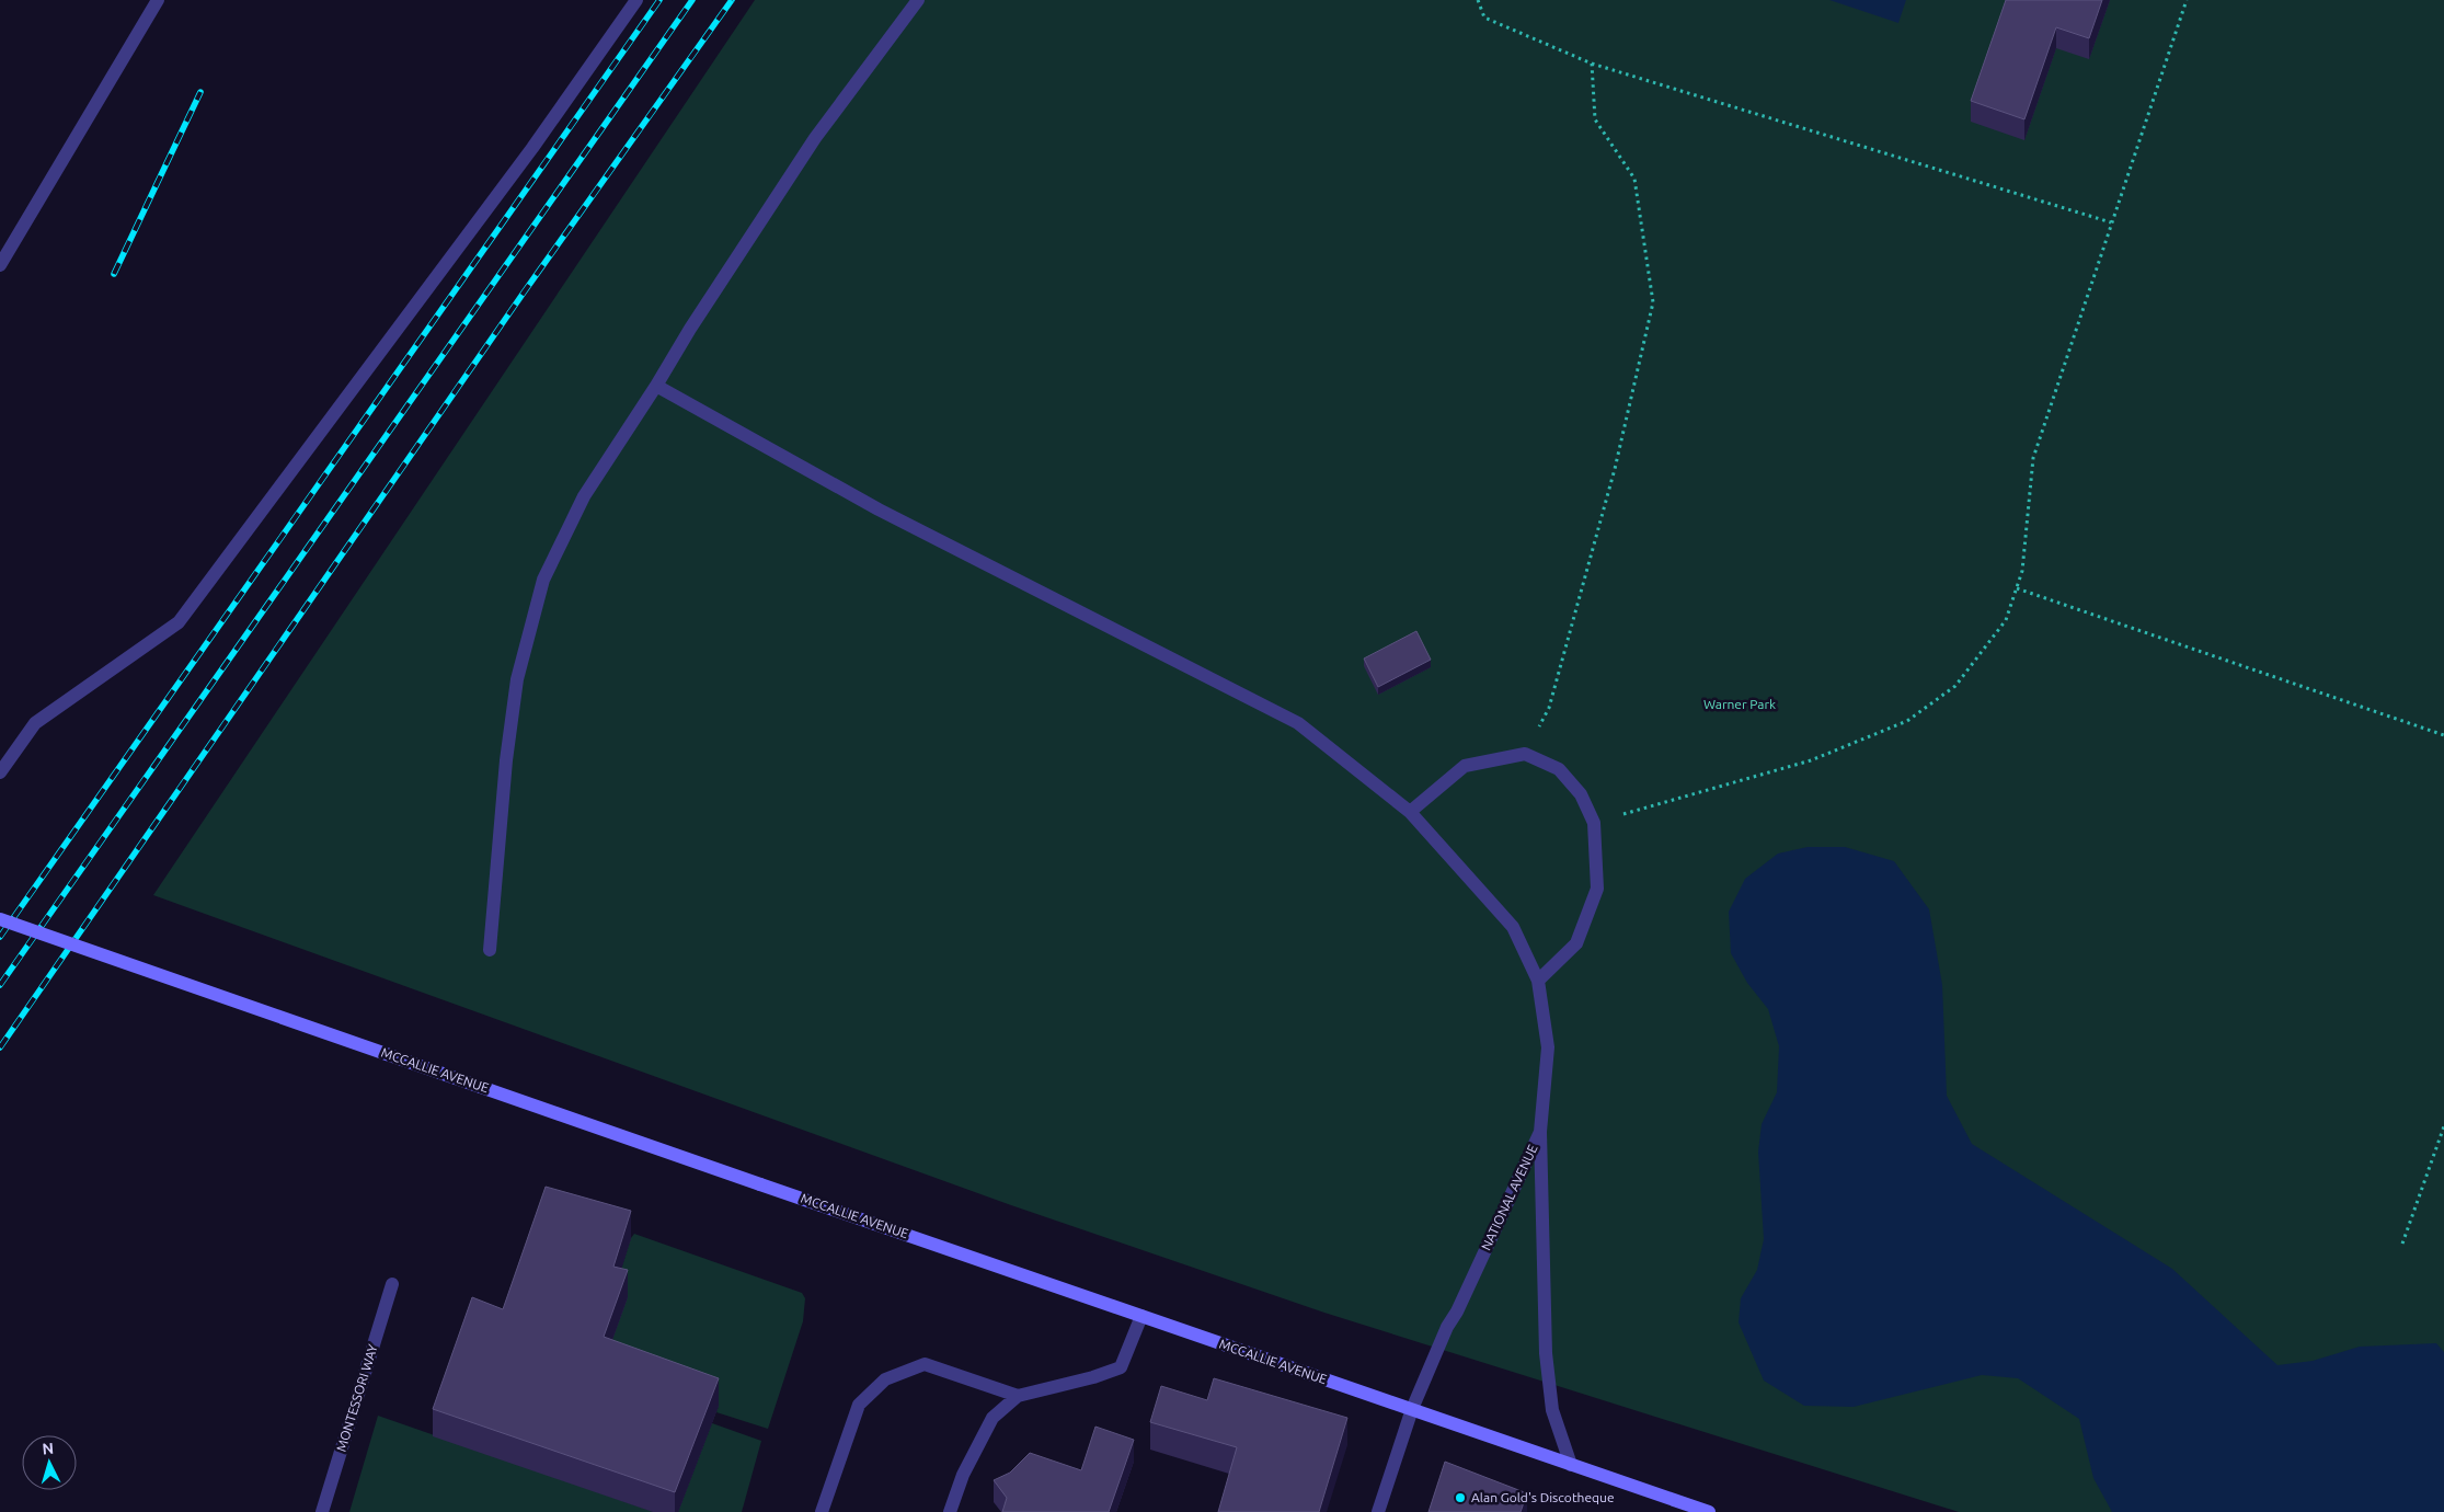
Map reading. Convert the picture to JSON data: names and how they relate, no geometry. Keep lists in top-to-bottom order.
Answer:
{
  "streets": {
    "main road": ["MCCALLIE AVENUE"],
    "street": ["NATIONAL AVENUE", "MONTESSORI WAY"]
  },
  "crossings": [
    ["MCCALLIE AVENUE", "NATIONAL AVENUE"]
  ],
  "parks": ["Warner Park"],
  "places": ["Alan Gold's Discotheque"],
  "north": "top"
}
